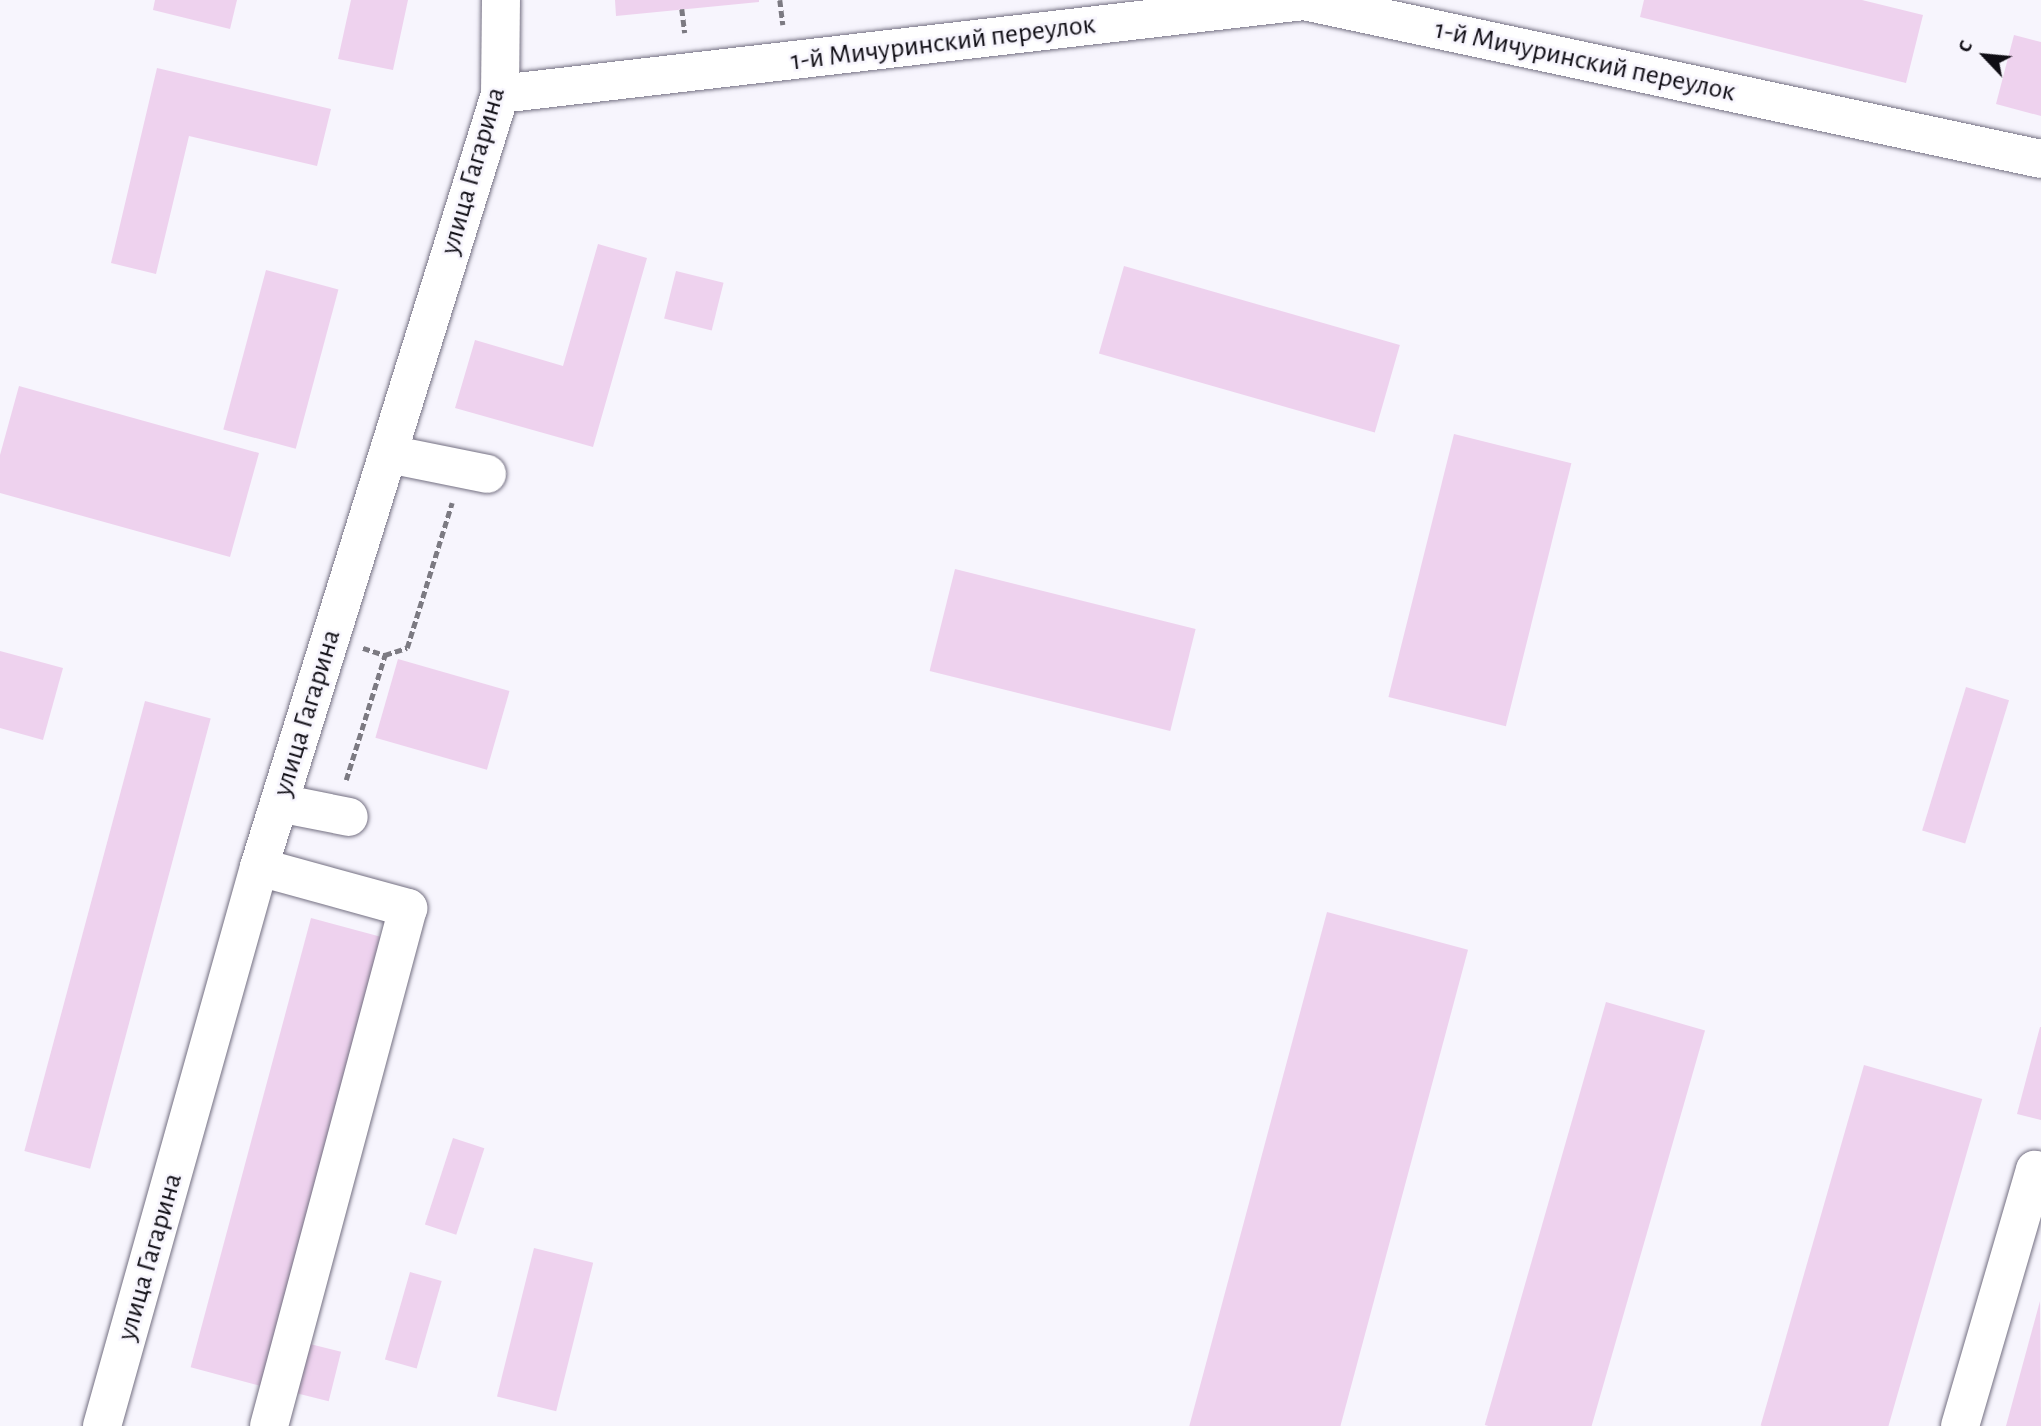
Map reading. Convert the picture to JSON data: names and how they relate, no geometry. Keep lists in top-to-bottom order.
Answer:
{
  "streets": {
    "street": ["1-й Мичуринский переулок", "улица Гагарина"]
  },
  "crossings": [
    ["1-й Мичуринский переулок", "улица Гагарина"]
  ],
  "north": "top left"
}
